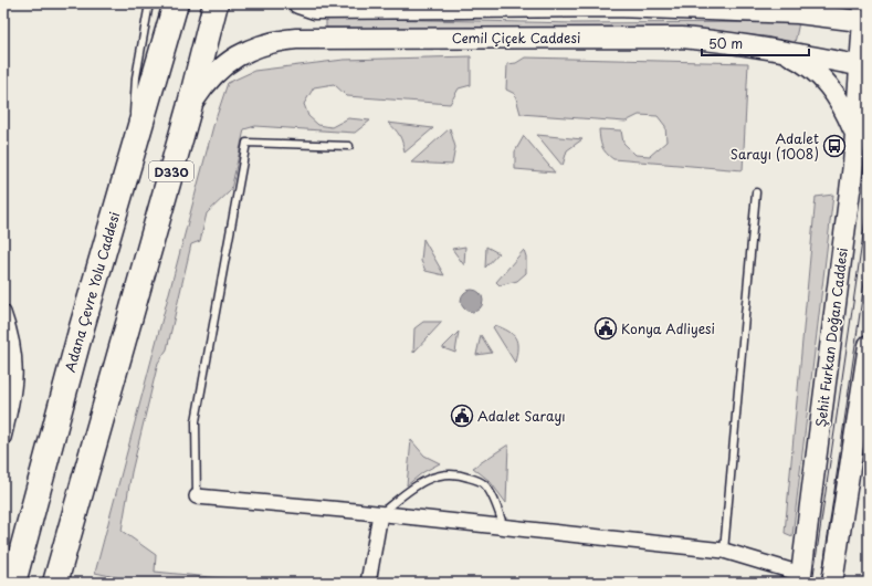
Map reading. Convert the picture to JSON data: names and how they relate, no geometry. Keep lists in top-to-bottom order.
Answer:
{
  "streets": {
    "highway": ["D330", "Adana Çevre Yolu Caddesi"],
    "street": ["Cemil Çiçek Caddesi", "Şehit Furkan Doğan Caddesi"]
  },
  "crossings": [
    ["Cemil Çiçek Caddesi", "D330"],
    ["Cemil Çiçek Caddesi", "Şehit Furkan Doğan Caddesi"]
  ],
  "places": {
    "bus stop": ["Adalet Sarayı (1008)"],
    "public building": ["Konya Adliyesi", "Adalet Sarayı"]
  },
  "scale_bar": "50 m"
}
